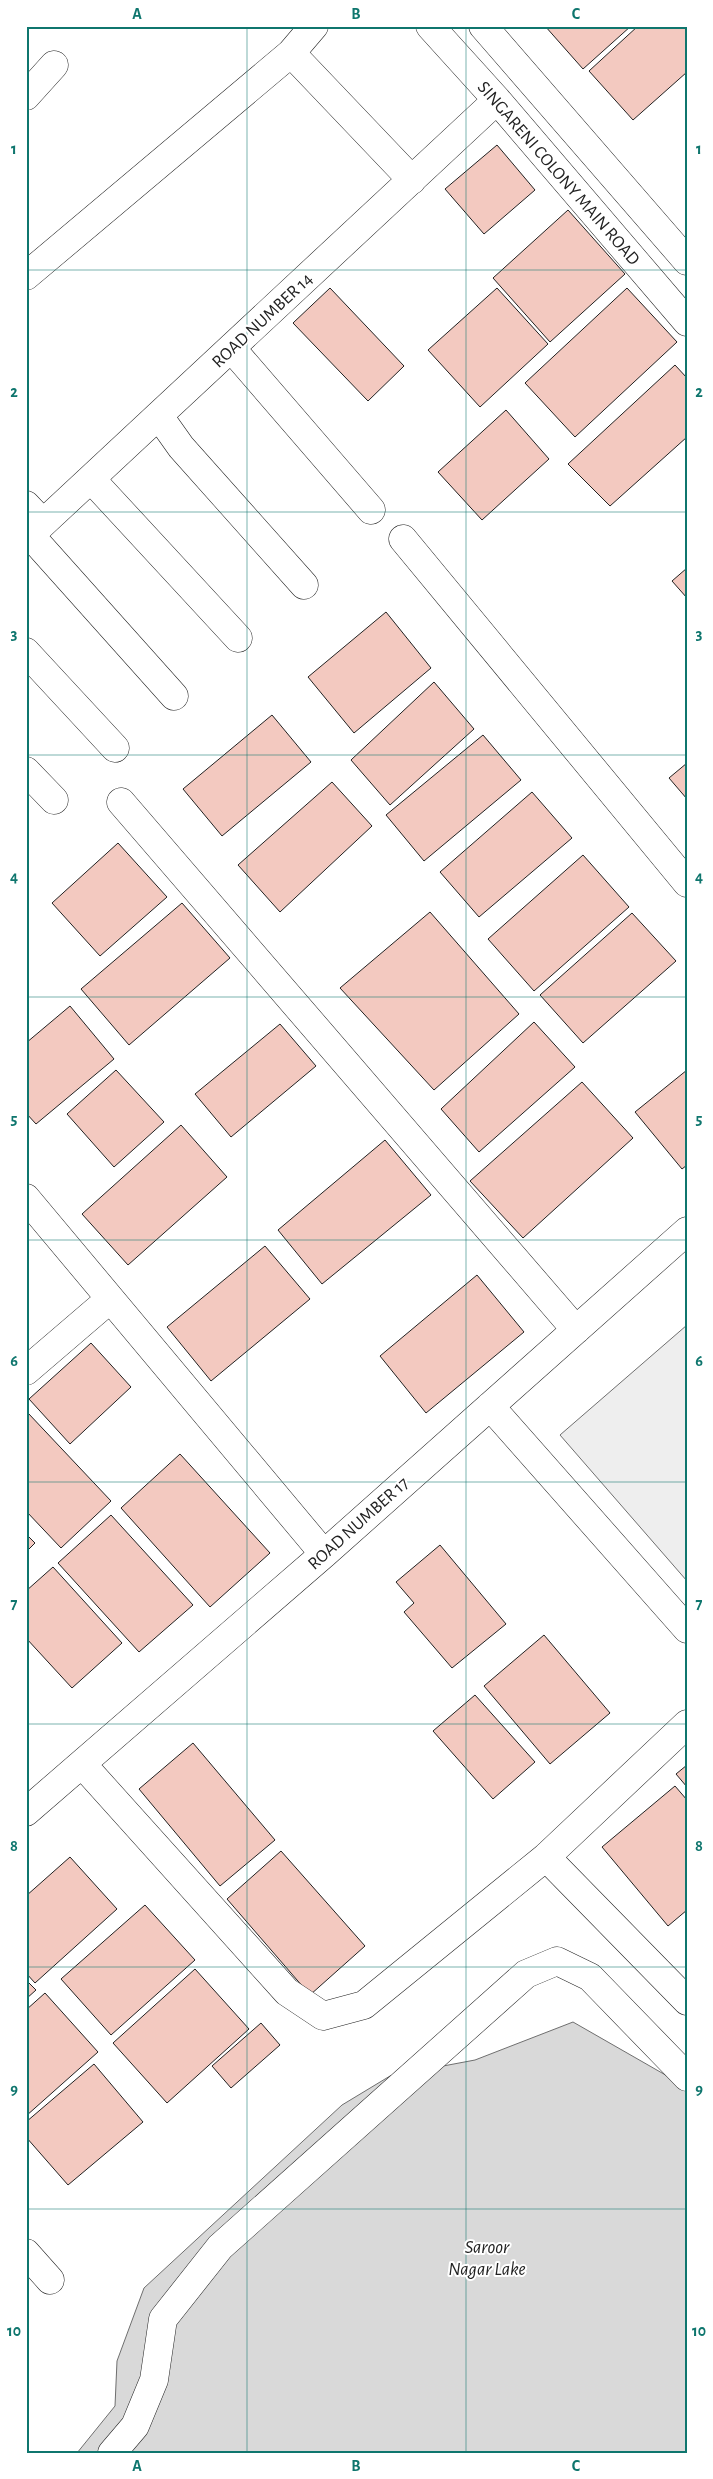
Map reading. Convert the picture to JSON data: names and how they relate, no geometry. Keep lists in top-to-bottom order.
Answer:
{
  "streets": {
    "street": ["SINGARENI COLONY MAIN ROAD", "ROAD NUMBER 14", "ROAD NUMBER 17"]
  },
  "crossings": [
    ["SINGARENI COLONY MAIN ROAD", "ROAD NUMBER 14"]
  ],
  "water": ["Saroor Nagar Lake"],
  "grid": {
    "columns": ["A", "B", "C"],
    "rows": [
      "1",
      "2",
      "3",
      "4",
      "5",
      "6",
      "7",
      "8",
      "9",
      "10"
    ]
  }
}
